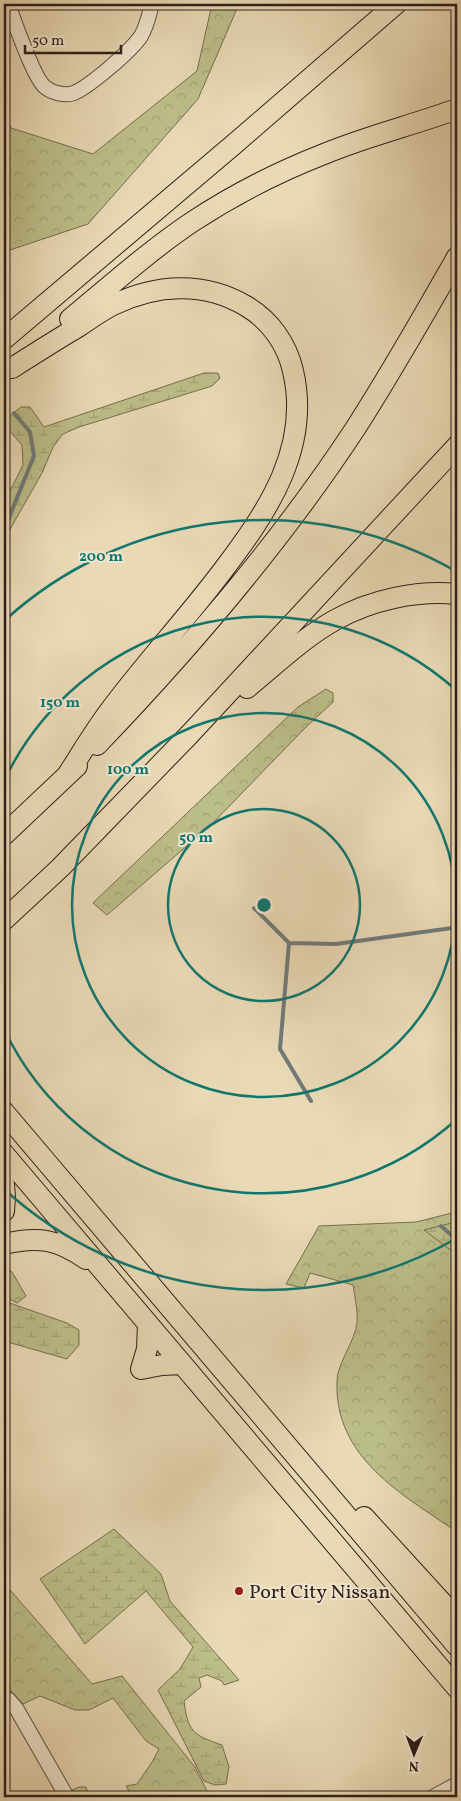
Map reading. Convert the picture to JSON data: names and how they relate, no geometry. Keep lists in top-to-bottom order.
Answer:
{
  "places": ["Port City Nissan"],
  "scale_bar": "50 m",
  "north": "bottom",
  "rings": [
    "200 m",
    "150 m",
    "100 m",
    "50 m"
  ]
}
